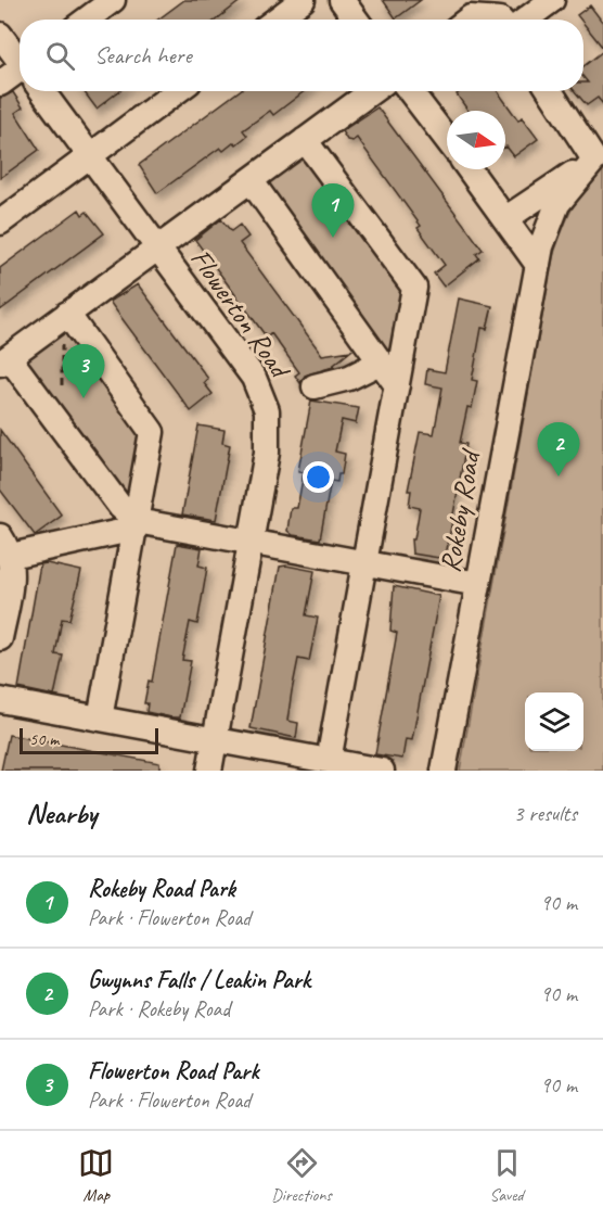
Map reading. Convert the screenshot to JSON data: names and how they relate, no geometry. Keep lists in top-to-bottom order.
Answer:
{
  "streets": {
    "street": ["Flowerton Road", "Rokeby Road"]
  },
  "scale_bar": "50 m",
  "north": "right",
  "page": {
    "search": "Search here",
    "pins": ["1", "3", "2"],
    "scale": "50 m",
    "heading": ["Nearby", "3 results"],
    "list": [
      {
        "mark": "1",
        "name": "Rokeby Road Park",
        "note": "Park · Flowerton Road",
        "value": "90 m"
      },
      {
        "mark": "2",
        "name": "Gwynns Falls / Leakin Park",
        "note": "Park · Rokeby Road",
        "value": "90 m"
      },
      {
        "mark": "3",
        "name": "Flowerton Road Park",
        "note": "Park · Flowerton Road",
        "value": "90 m"
      }
    ],
    "nav": ["Map", "Directions", "Saved"]
  }
}
